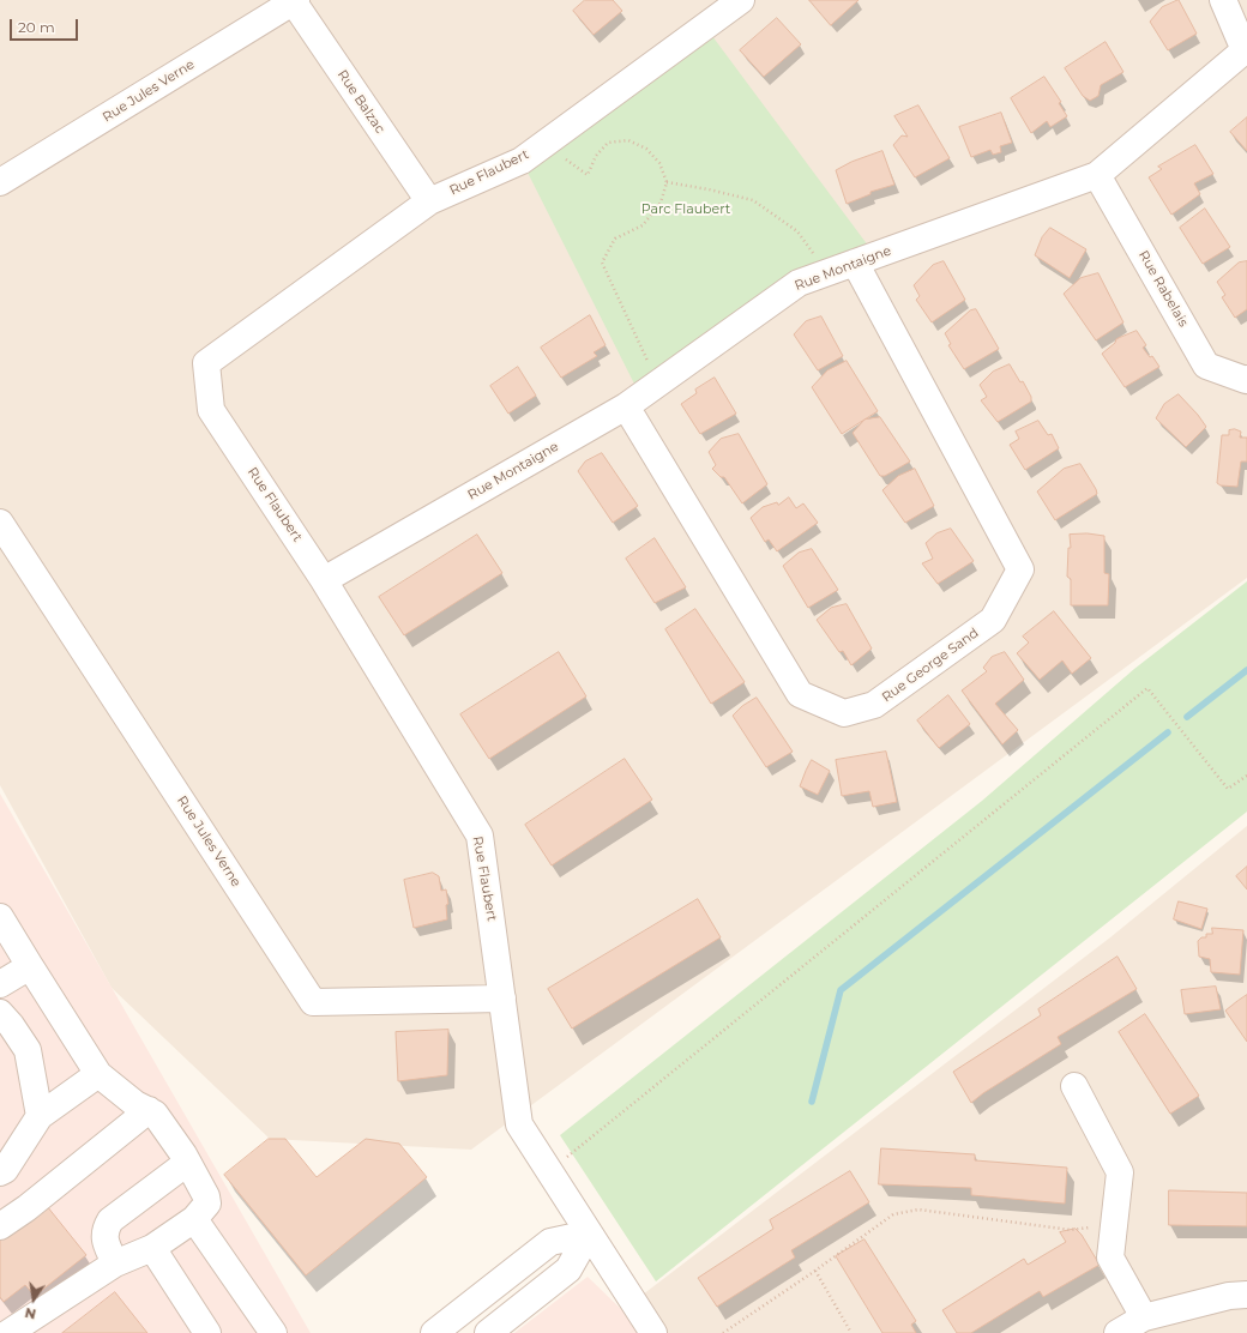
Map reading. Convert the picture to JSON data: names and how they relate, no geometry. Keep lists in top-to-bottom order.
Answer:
{
  "streets": {
    "street": [
      "Rue Jules Verne",
      "Rue Balzac",
      "Rue Flaubert",
      "Rue Montaigne",
      "Rue Rabelais",
      "Rue George Sand"
    ]
  },
  "crossings": [
    ["Rue Jules Verne", "Rue Balzac"],
    ["Rue Jules Verne", "Rue Flaubert"],
    ["Rue Balzac", "Rue Flaubert"],
    ["Rue Flaubert", "Rue Montaigne"],
    ["Rue Montaigne", "Rue Rabelais"],
    ["Rue Montaigne", "Rue George Sand"]
  ],
  "parks": ["Parc Flaubert"],
  "scale_bar": "20 m",
  "north": "bottom"
}
